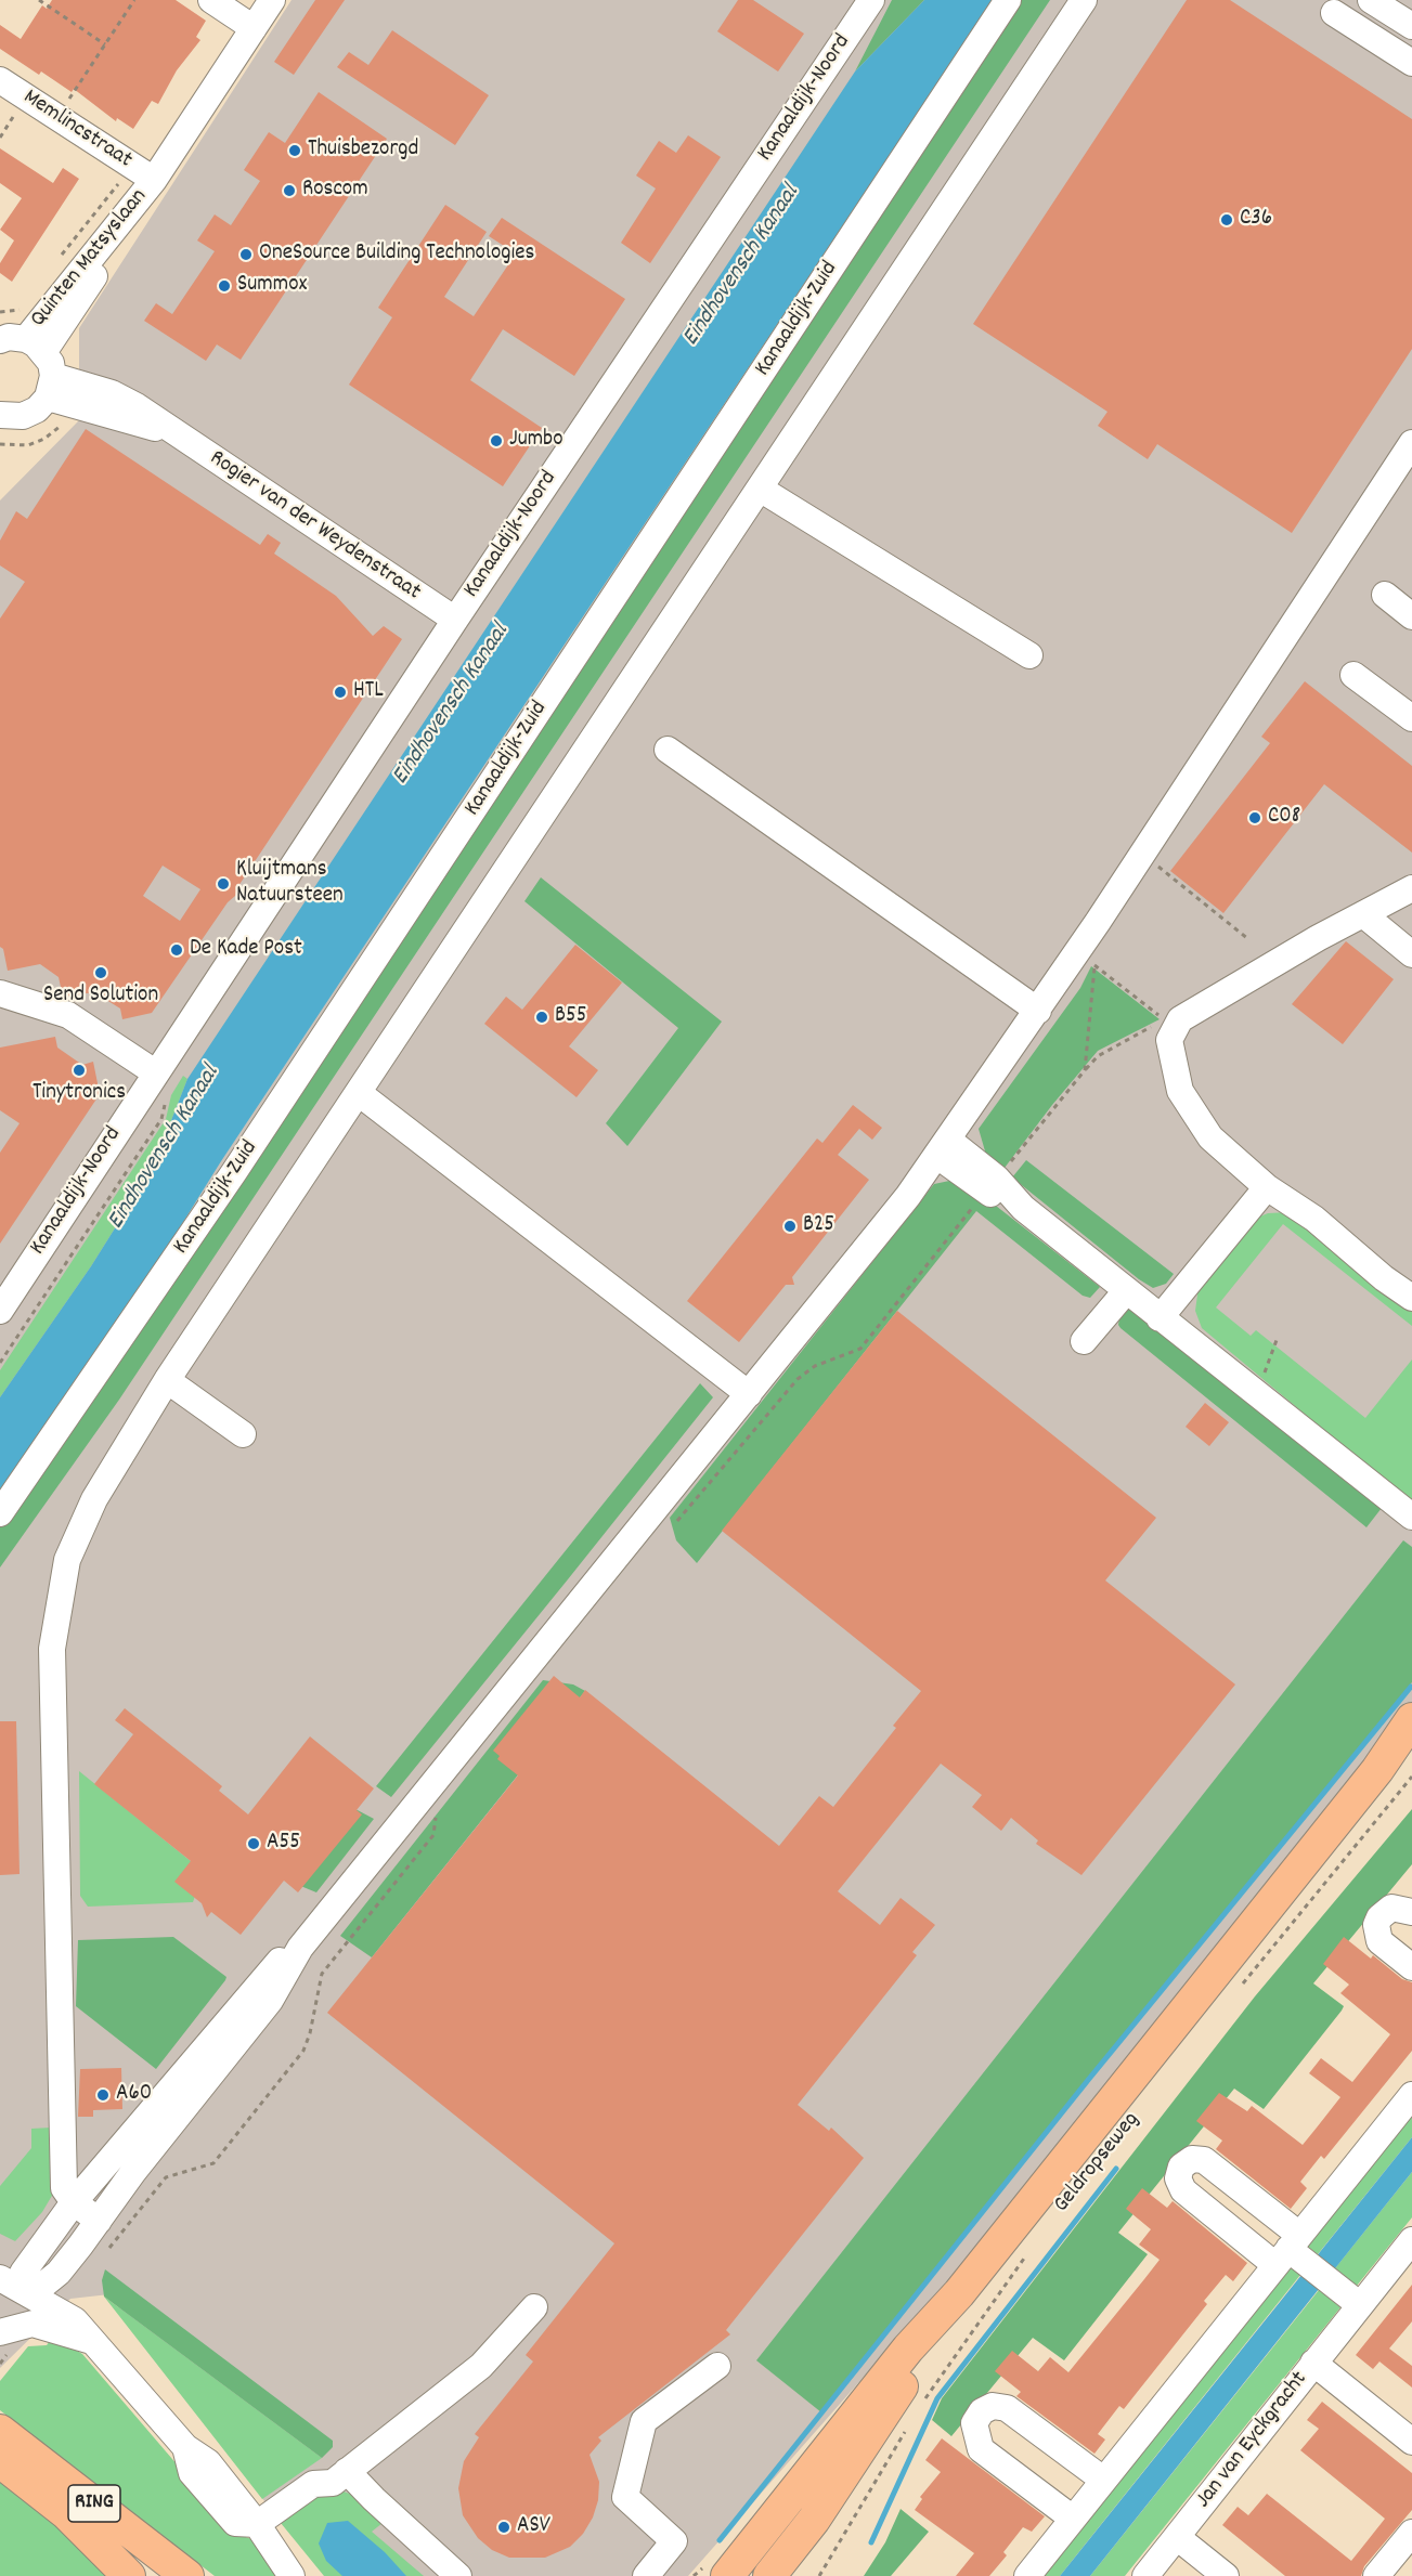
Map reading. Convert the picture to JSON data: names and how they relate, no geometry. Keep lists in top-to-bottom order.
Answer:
{
  "streets": {
    "main road": ["Geldropseweg", "RING"],
    "street": [
      "Kanaaldijk-Noord",
      "Memlincstraat",
      "Quinten Matsyslaan",
      "Kanaaldijk-Zuid",
      "Rogier van der Weydenstraat",
      "Jan van Eyckgracht"
    ]
  },
  "crossings": [
    ["Kanaaldijk-Noord", "Rogier van der Weydenstraat"],
    ["Memlincstraat", "Quinten Matsyslaan"]
  ],
  "water": ["Eindhovensch Kanaal"],
  "places": [
    "Thuisbezorgd",
    "Roscom",
    "C36",
    "OneSource Building Technologies",
    "Summox",
    "Jumbo",
    "HTL",
    "C08",
    "Kluijtmans Natuursteen",
    "De Kade Post",
    "Send Solution",
    "B55",
    "Tinytronics",
    "B25",
    "A55",
    "A60",
    "ASV"
  ]
}
